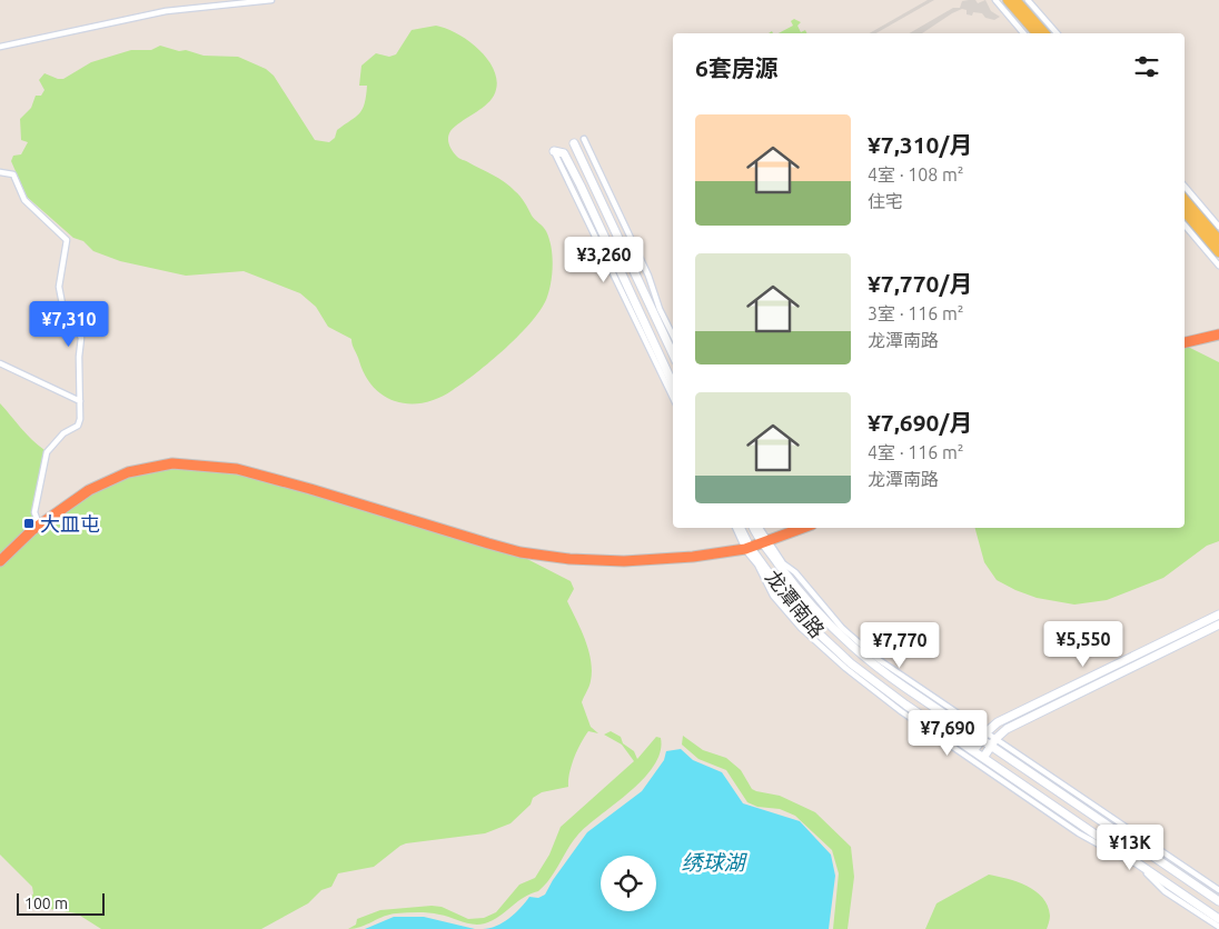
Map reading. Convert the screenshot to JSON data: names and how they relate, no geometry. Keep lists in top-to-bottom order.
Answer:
{
  "streets": {
    "main road": ["龙潭南路"]
  },
  "water": ["绣球湖"],
  "places": {
    "transit": ["大皿屯"]
  },
  "scale_bar": "100 m",
  "page": {
    "heading": "6套房源",
    "list": [
      {
        "name": "¥7,310/月",
        "note": "4室 · 108 m² · 住宅"
      },
      {
        "name": "¥7,770/月",
        "note": "3室 · 116 m² · 龙潭南路"
      },
      {
        "name": "¥7,690/月",
        "note": "4室 · 116 m² · 龙潭南路"
      }
    ],
    "price": [
      "¥3,260",
      "¥7,310",
      "¥5,550",
      "¥7,770",
      "¥7,690",
      "¥13K"
    ],
    "scale": "100 m"
  }
}
